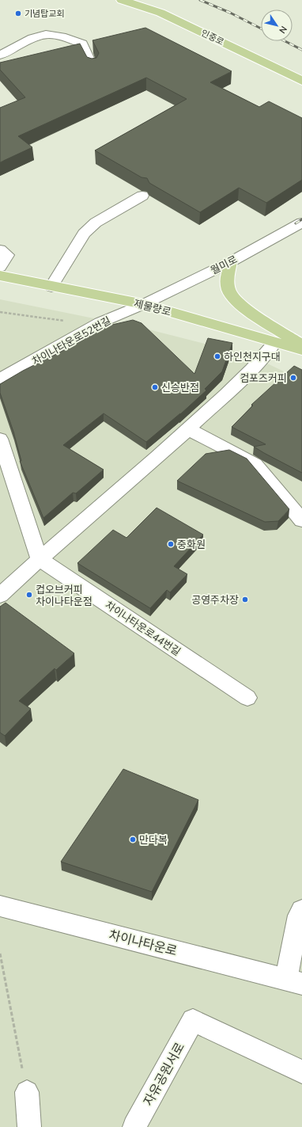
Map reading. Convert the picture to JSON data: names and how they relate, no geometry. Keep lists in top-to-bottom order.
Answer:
{
  "streets": {
    "main road": ["인중로", "제물량로"],
    "street": [
      "월미로",
      "차이나타운로52번길",
      "차이나타운로44번길",
      "차이나타운로",
      "자유공원서로"
    ]
  },
  "crossings": [
    ["월미로", "제물량로"],
    ["월미로", "차이나타운로52번길"],
    ["제물량로", "차이나타운로52번길"]
  ],
  "places": [
    "기념탑교회",
    "하인천지구대",
    "컴포즈커피",
    "신승반점",
    "중화원",
    "컵오브커피 차이나타운점",
    "공영주차장",
    "만다복"
  ],
  "north": "bottom right"
}
